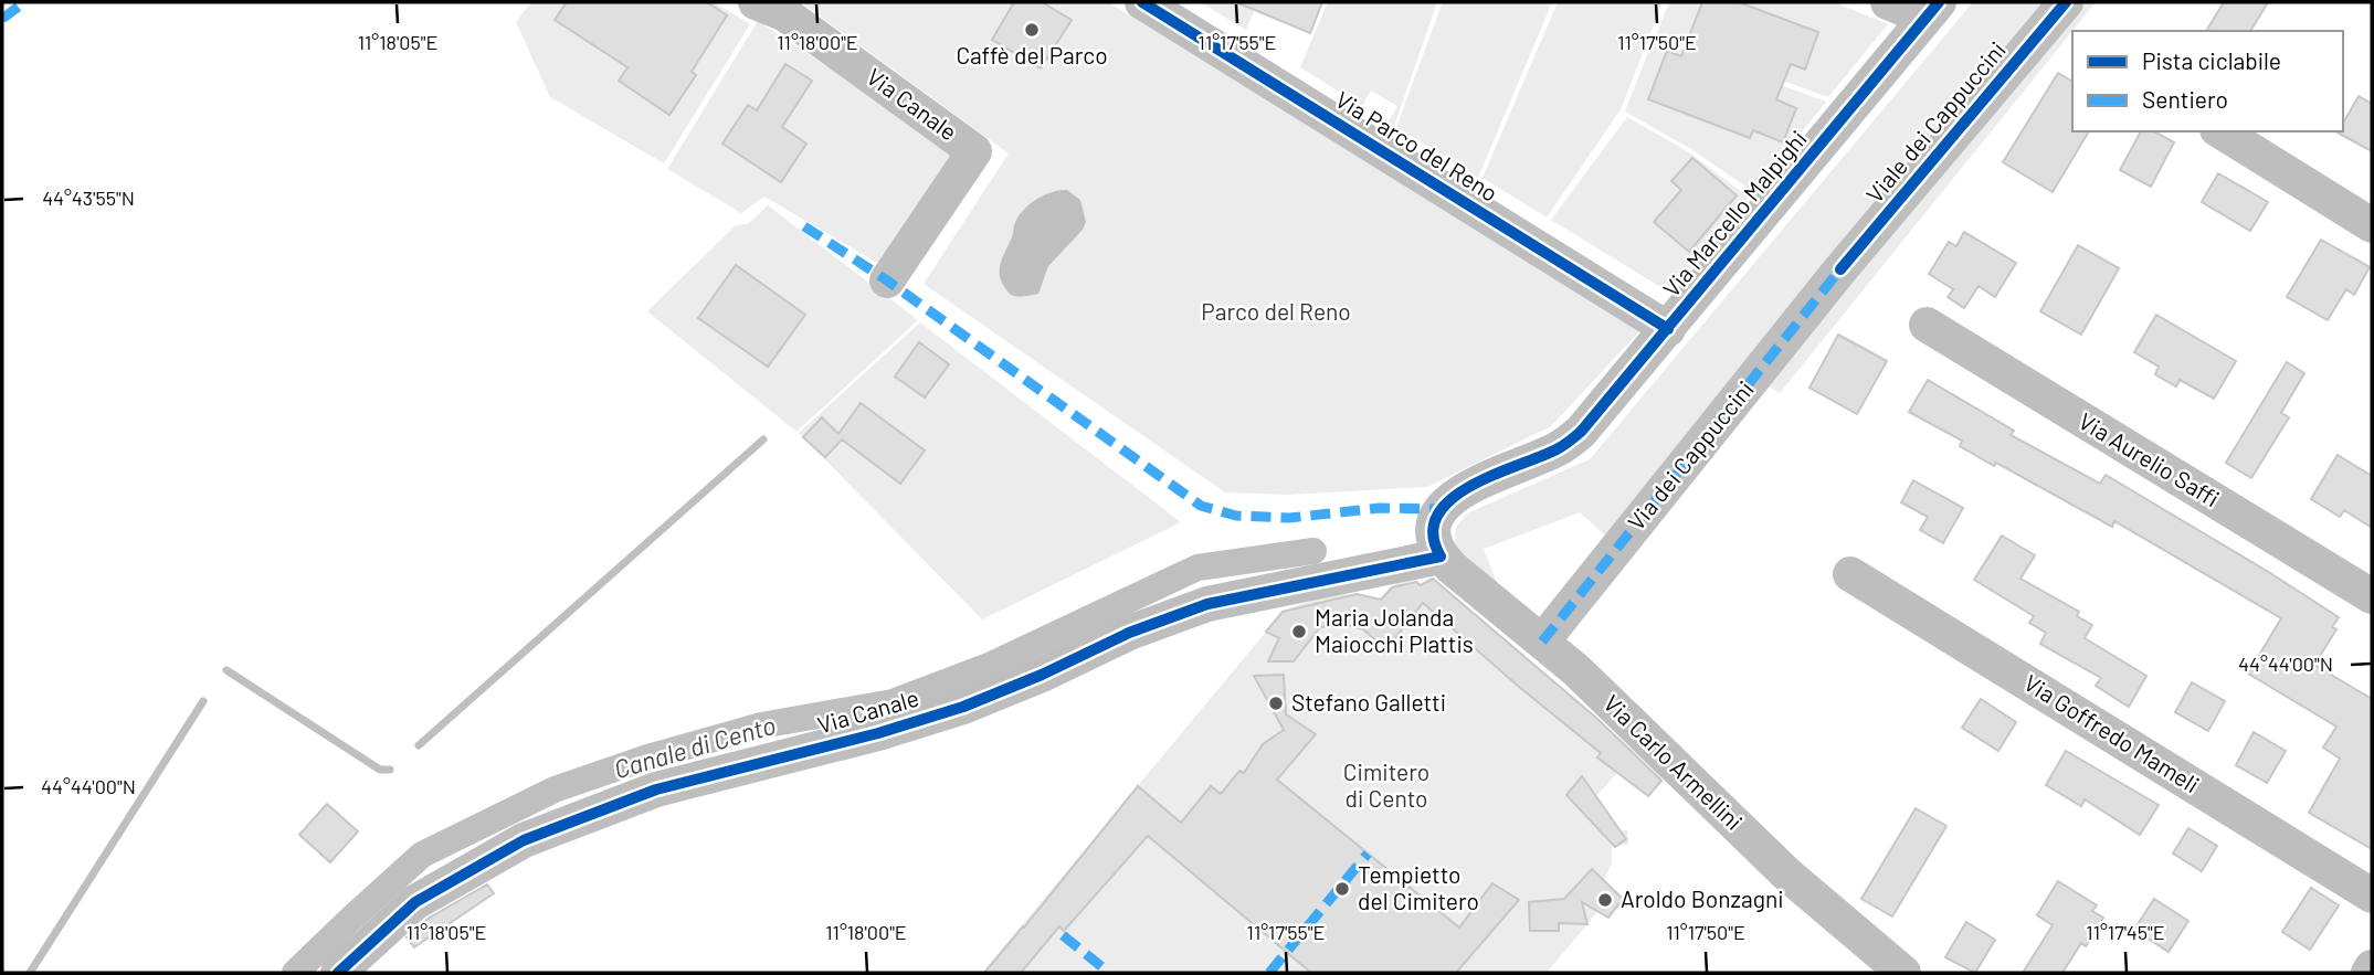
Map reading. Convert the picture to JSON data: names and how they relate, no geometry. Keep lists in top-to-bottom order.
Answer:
{
  "streets": {
    "street": [
      "Via Canale",
      "Viale dei Cappuccini",
      "Via Parco del Reno",
      "Via Marcello Malpighi",
      "Via dei Cappuccini",
      "Via Aurelio Saffi",
      "Via Goffredo Mameli",
      "Via Carlo Armellini"
    ]
  },
  "crossings": [
    ["Via Canale", "Via Marcello Malpighi"],
    ["Via Canale", "Via Carlo Armellini"],
    ["Viale dei Cappuccini", "Via dei Cappuccini"],
    ["Via Parco del Reno", "Via Marcello Malpighi"],
    ["Via Marcello Malpighi", "Via Carlo Armellini"],
    ["Via dei Cappuccini", "Via Carlo Armellini"]
  ],
  "water": ["Canale di Cento"],
  "parks": ["Parco del Reno", "Cimitero di Cento"],
  "places": [
    "Caffè del Parco",
    "Maria Jolanda Maiocchi Plattis",
    "Stefano Galletti",
    "Tempietto del Cimitero",
    "Aroldo Bonzagni"
  ],
  "legend": ["Pista ciclabile", "Sentiero"],
  "coordinates": [
    "11°18'05\"E",
    "11°18'00\"E",
    "11°17'55\"E",
    "11°17'50\"E",
    "44°43'55\"N",
    "44°44'00\"N",
    "11°17'45\"E"
  ]
}
